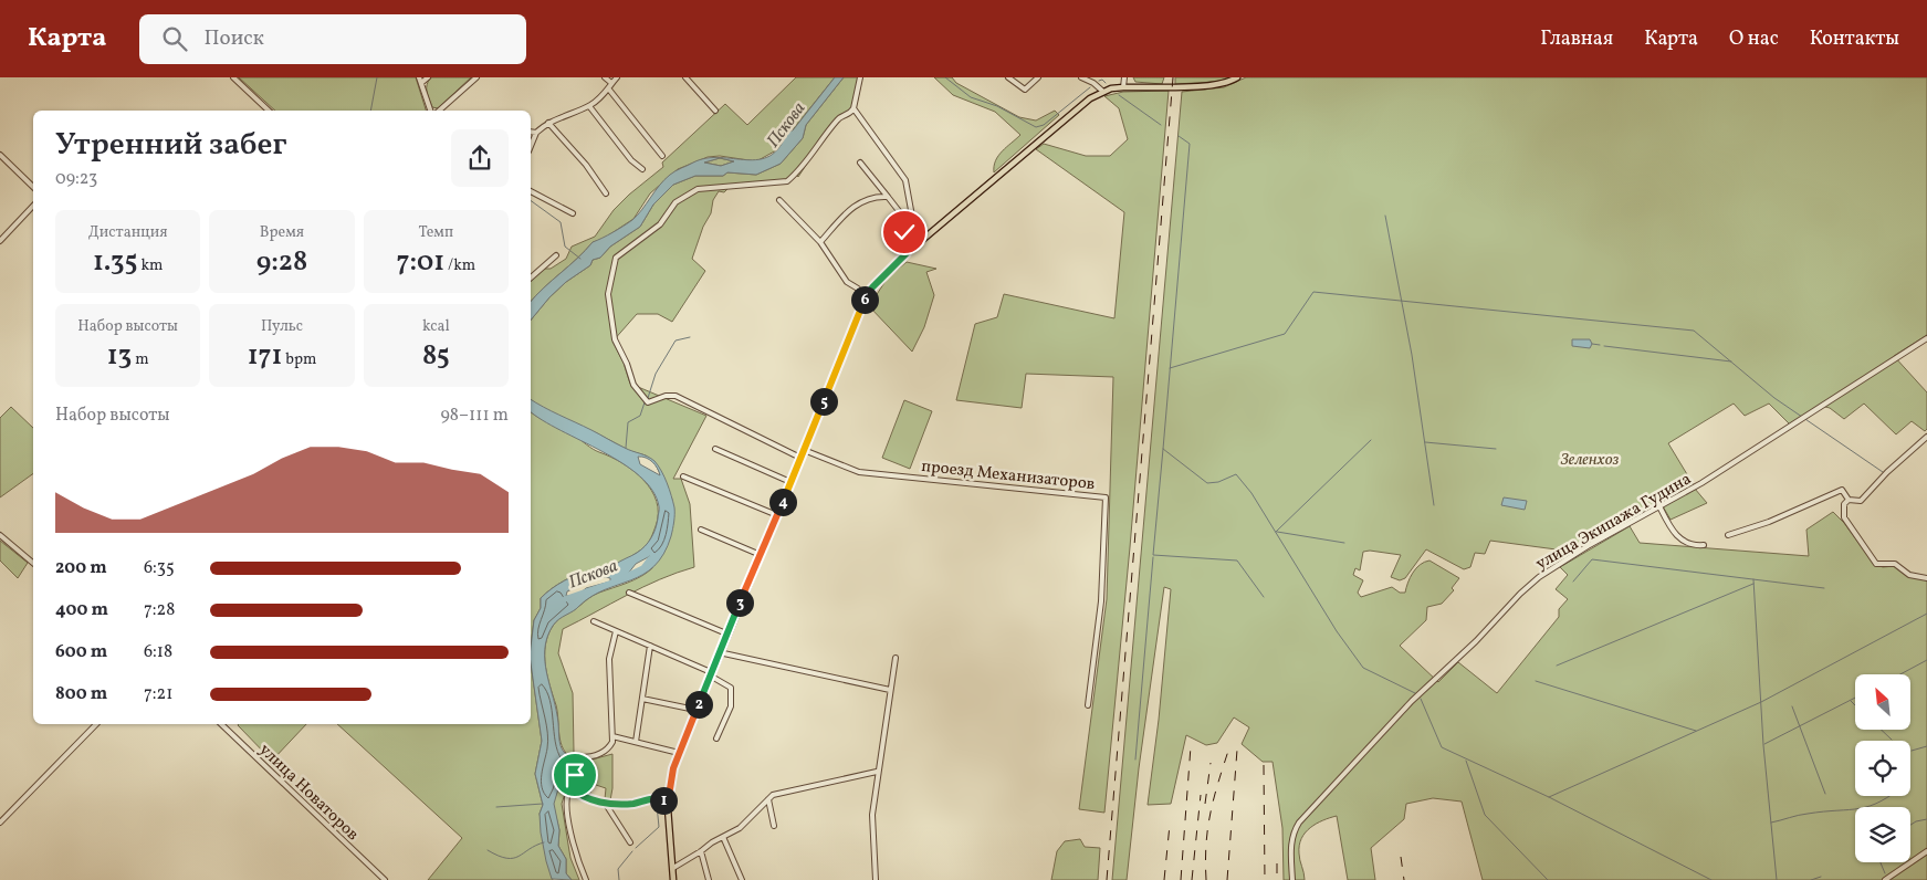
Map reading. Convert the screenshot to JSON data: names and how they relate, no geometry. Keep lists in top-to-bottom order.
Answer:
{
  "streets": {
    "street": ["проезд Механизаторов", "улица Экипажа Гудина", "улица Новаторов"]
  },
  "water": ["Пскова"],
  "parks": ["Зеленхоз"],
  "north": "top left",
  "page": {
    "header": "Карта",
    "search": "Поиск",
    "nav": [
      "Главная",
      "Карта",
      "О нас",
      "Контакты"
    ],
    "heading": ["Утренний забег", "09:23"],
    "stats": [
      ["Дистанция", "1.35 km"],
      ["Время", "9:28"],
      ["Темп", "7:01 /km"],
      ["Набор высоты", "13 m"],
      ["Пульс", "171 bpm"],
      ["kcal", "85"]
    ],
    "pins": [
      "6",
      "5",
      "4",
      "3",
      "2",
      "1"
    ],
    "chart": ["Набор высоты", "98–111 m"],
    "list": [
      {
        "name": "200 m",
        "note": "6:35"
      },
      {
        "name": "400 m",
        "note": "7:28"
      },
      {
        "name": "600 m",
        "note": "6:18"
      },
      {
        "name": "800 m",
        "note": "7:21"
      }
    ]
  }
}
